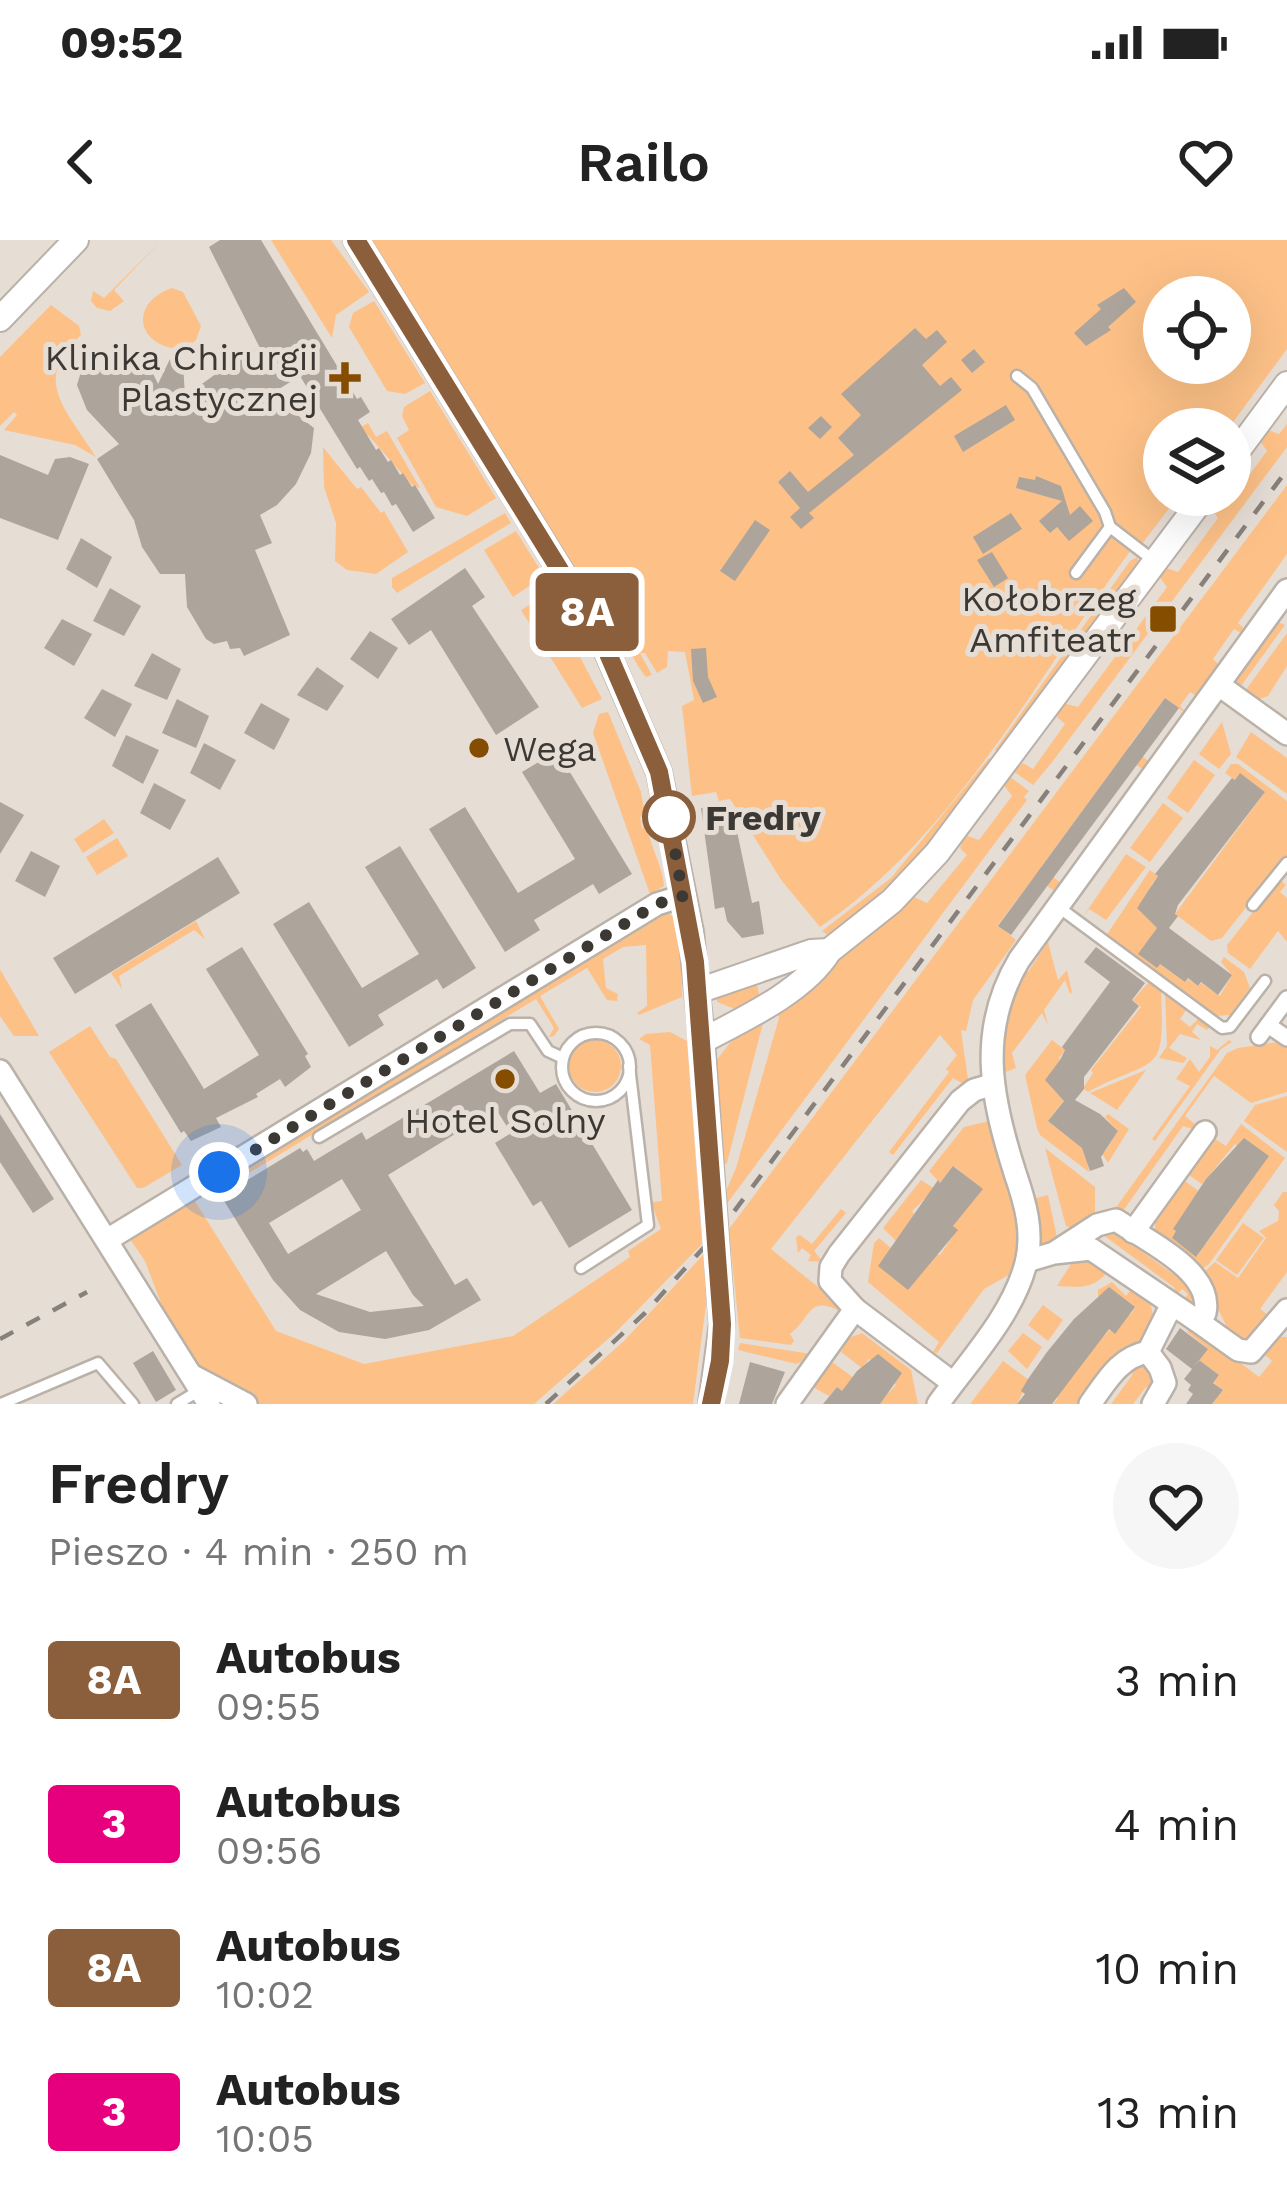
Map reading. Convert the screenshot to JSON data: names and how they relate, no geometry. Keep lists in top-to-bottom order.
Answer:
{
  "places": {
    "health": ["Klinika Chirurgii Plastycznej"],
    "transit": ["Kołobrzeg Amfiteatr"],
    "other": ["Wega", "Fredry", "Hotel Solny"]
  },
  "lines": ["bus line 8A"],
  "page": {
    "status": "09:52",
    "header": "Railo",
    "on_map": "8A",
    "heading": ["Fredry", "Pieszo · 4 min · 250 m"],
    "list": [
      {
        "mark": "8A",
        "name": "Autobus",
        "note": "09:55",
        "value": "3 min"
      },
      {
        "mark": "3",
        "name": "Autobus",
        "note": "09:56",
        "value": "4 min"
      },
      {
        "mark": "8A",
        "name": "Autobus",
        "note": "10:02",
        "value": "10 min"
      },
      {
        "mark": "3",
        "name": "Autobus",
        "note": "10:05",
        "value": "13 min"
      }
    ]
  }
}
